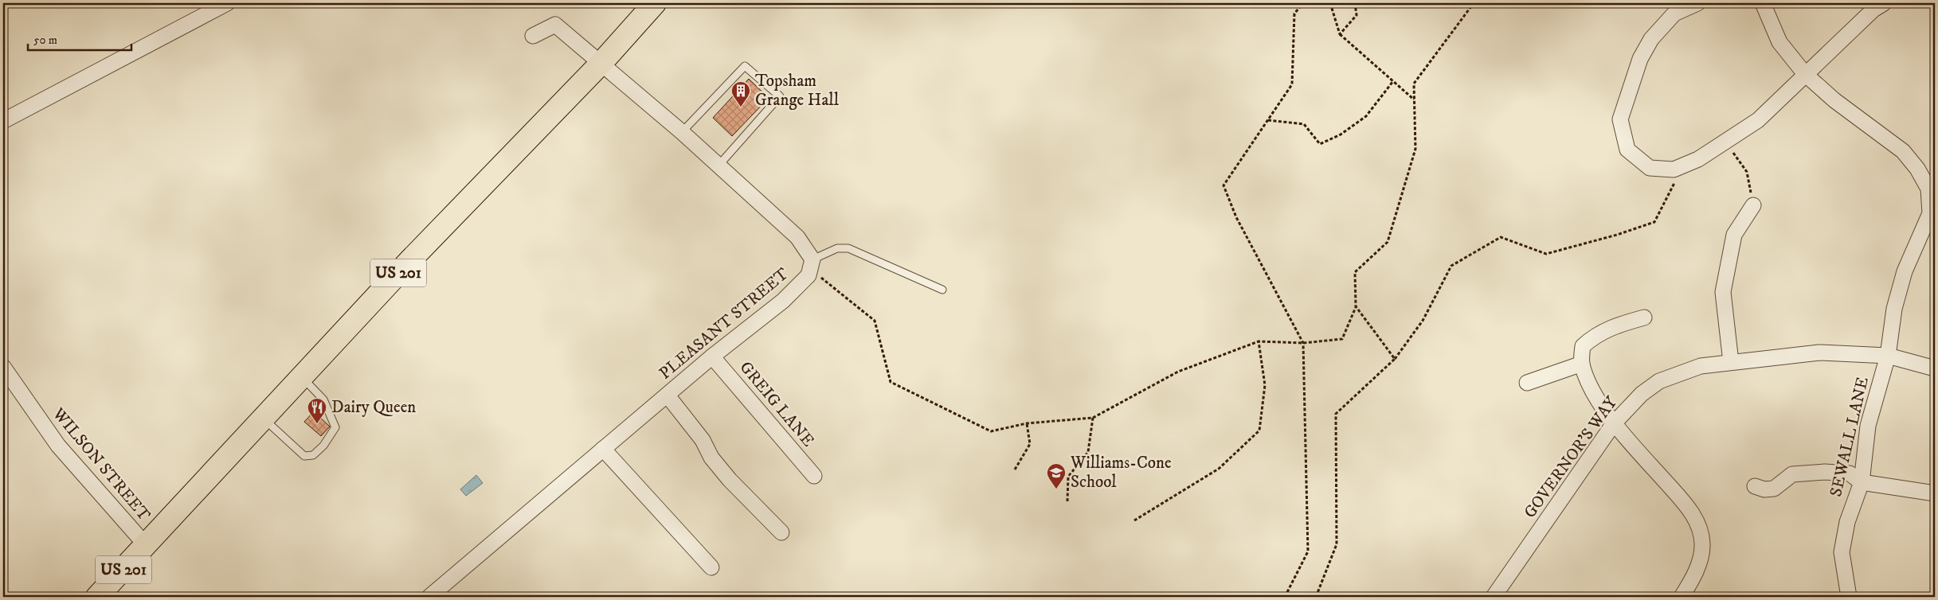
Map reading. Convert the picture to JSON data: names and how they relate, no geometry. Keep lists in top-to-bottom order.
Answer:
{
  "streets": {
    "main road": ["US 201"],
    "street": [
      "PLEASANT STREET",
      "GREIG LANE",
      "SEWALL LANE",
      "GOVERNOR'S WAY",
      "WILSON STREET"
    ]
  },
  "crossings": [
    ["US 201", "WILSON STREET"],
    ["PLEASANT STREET", "GREIG LANE"],
    ["SEWALL LANE", "GOVERNOR'S WAY"]
  ],
  "places": {
    "building": ["Topsham Grange Hall"],
    "restaurant": ["Dairy Queen"],
    "school or university": ["Williams-Cone School"]
  },
  "scale_bar": "50 m"
}
